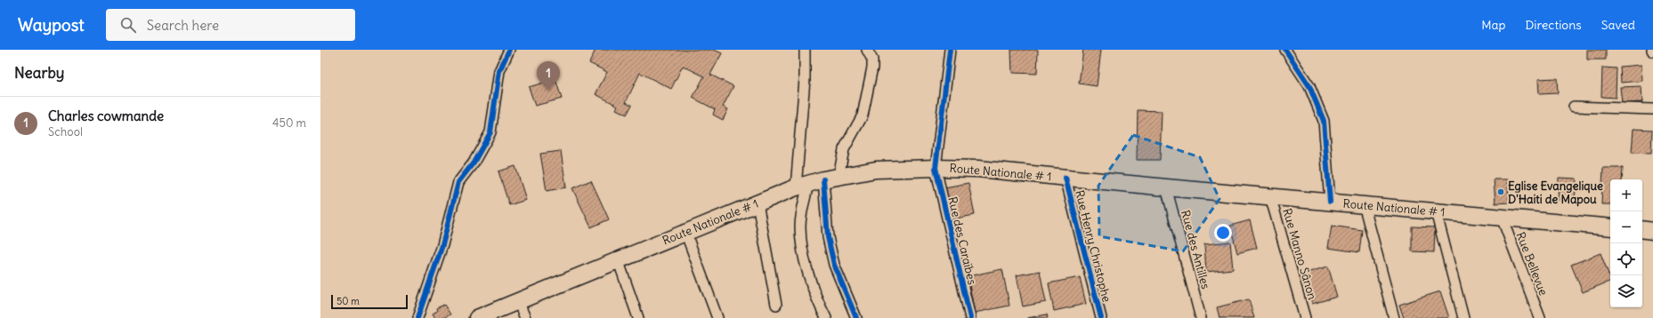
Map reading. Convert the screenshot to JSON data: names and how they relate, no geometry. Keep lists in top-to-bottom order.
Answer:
{
  "streets": {
    "main road": ["Route Nationale # 1"],
    "street": [
      "Rue des Caraïbes",
      "Rue Henry Christophe",
      "Rue des Antilles",
      "Rue Manno Sânon",
      "Rue Bellevue"
    ]
  },
  "crossings": [
    ["Route Nationale # 1", "Rue des Caraïbes"],
    ["Route Nationale # 1", "Rue Henry Christophe"],
    ["Route Nationale # 1", "Rue des Antilles"],
    ["Route Nationale # 1", "Rue Manno Sânon"],
    ["Route Nationale # 1", "Rue Bellevue"]
  ],
  "places": ["Eglise Evangelique D'Haiti de Mapou"],
  "scale_bar": "50 m",
  "page": {
    "header": "Waypost",
    "search": "Search here",
    "nav": ["Map", "Directions", "Saved"],
    "heading": "Nearby",
    "pins": "1",
    "list": [
      {
        "mark": "1",
        "name": "Charles cowmande",
        "note": "School",
        "value": "450 m"
      }
    ],
    "map_buttons": ["+", "−"],
    "scale": "50 m"
  }
}
